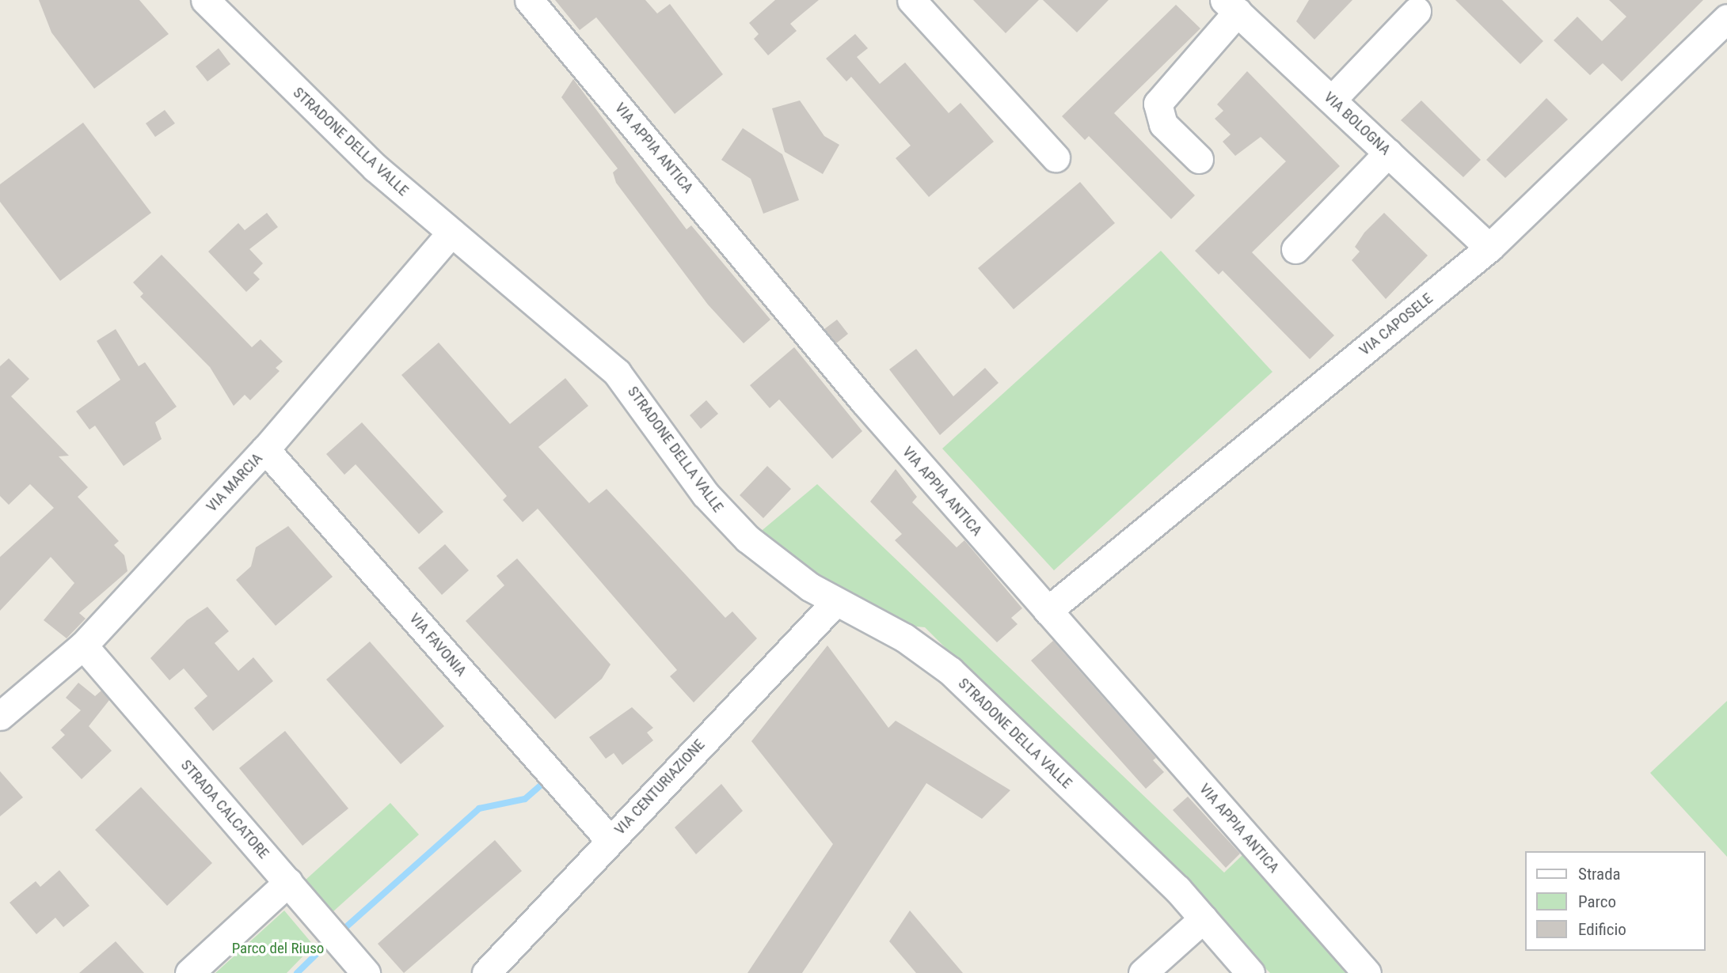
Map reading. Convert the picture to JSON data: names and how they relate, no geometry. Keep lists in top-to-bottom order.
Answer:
{
  "streets": {
    "street": [
      "VIA BOLOGNA",
      "STRADONE DELLA VALLE",
      "VIA APPIA ANTICA",
      "VIA CAPOSELE",
      "VIA MARCIA",
      "VIA FAVONIA",
      "VIA CENTURIAZIONE",
      "STRADA CALCATORE"
    ]
  },
  "crossings": [
    ["VIA BOLOGNA", "VIA CAPOSELE"],
    ["STRADONE DELLA VALLE", "VIA MARCIA"],
    ["STRADONE DELLA VALLE", "VIA CENTURIAZIONE"],
    ["VIA APPIA ANTICA", "VIA CAPOSELE"],
    ["VIA MARCIA", "VIA FAVONIA"],
    ["VIA MARCIA", "STRADA CALCATORE"],
    ["VIA FAVONIA", "VIA CENTURIAZIONE"]
  ],
  "parks": ["Parco del Riuso"],
  "legend": ["Strada", "Parco", "Edificio"]
}
